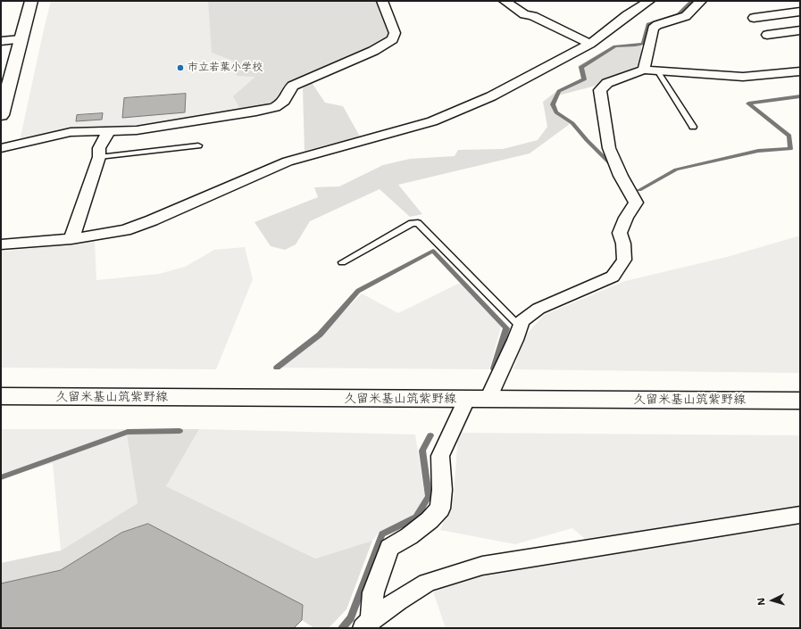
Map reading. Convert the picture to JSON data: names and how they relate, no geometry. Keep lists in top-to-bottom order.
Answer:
{
  "streets": {
    "main road": ["久留米基山筑紫野線"]
  },
  "places": ["市立若葉小学校"],
  "north": "left"
}
